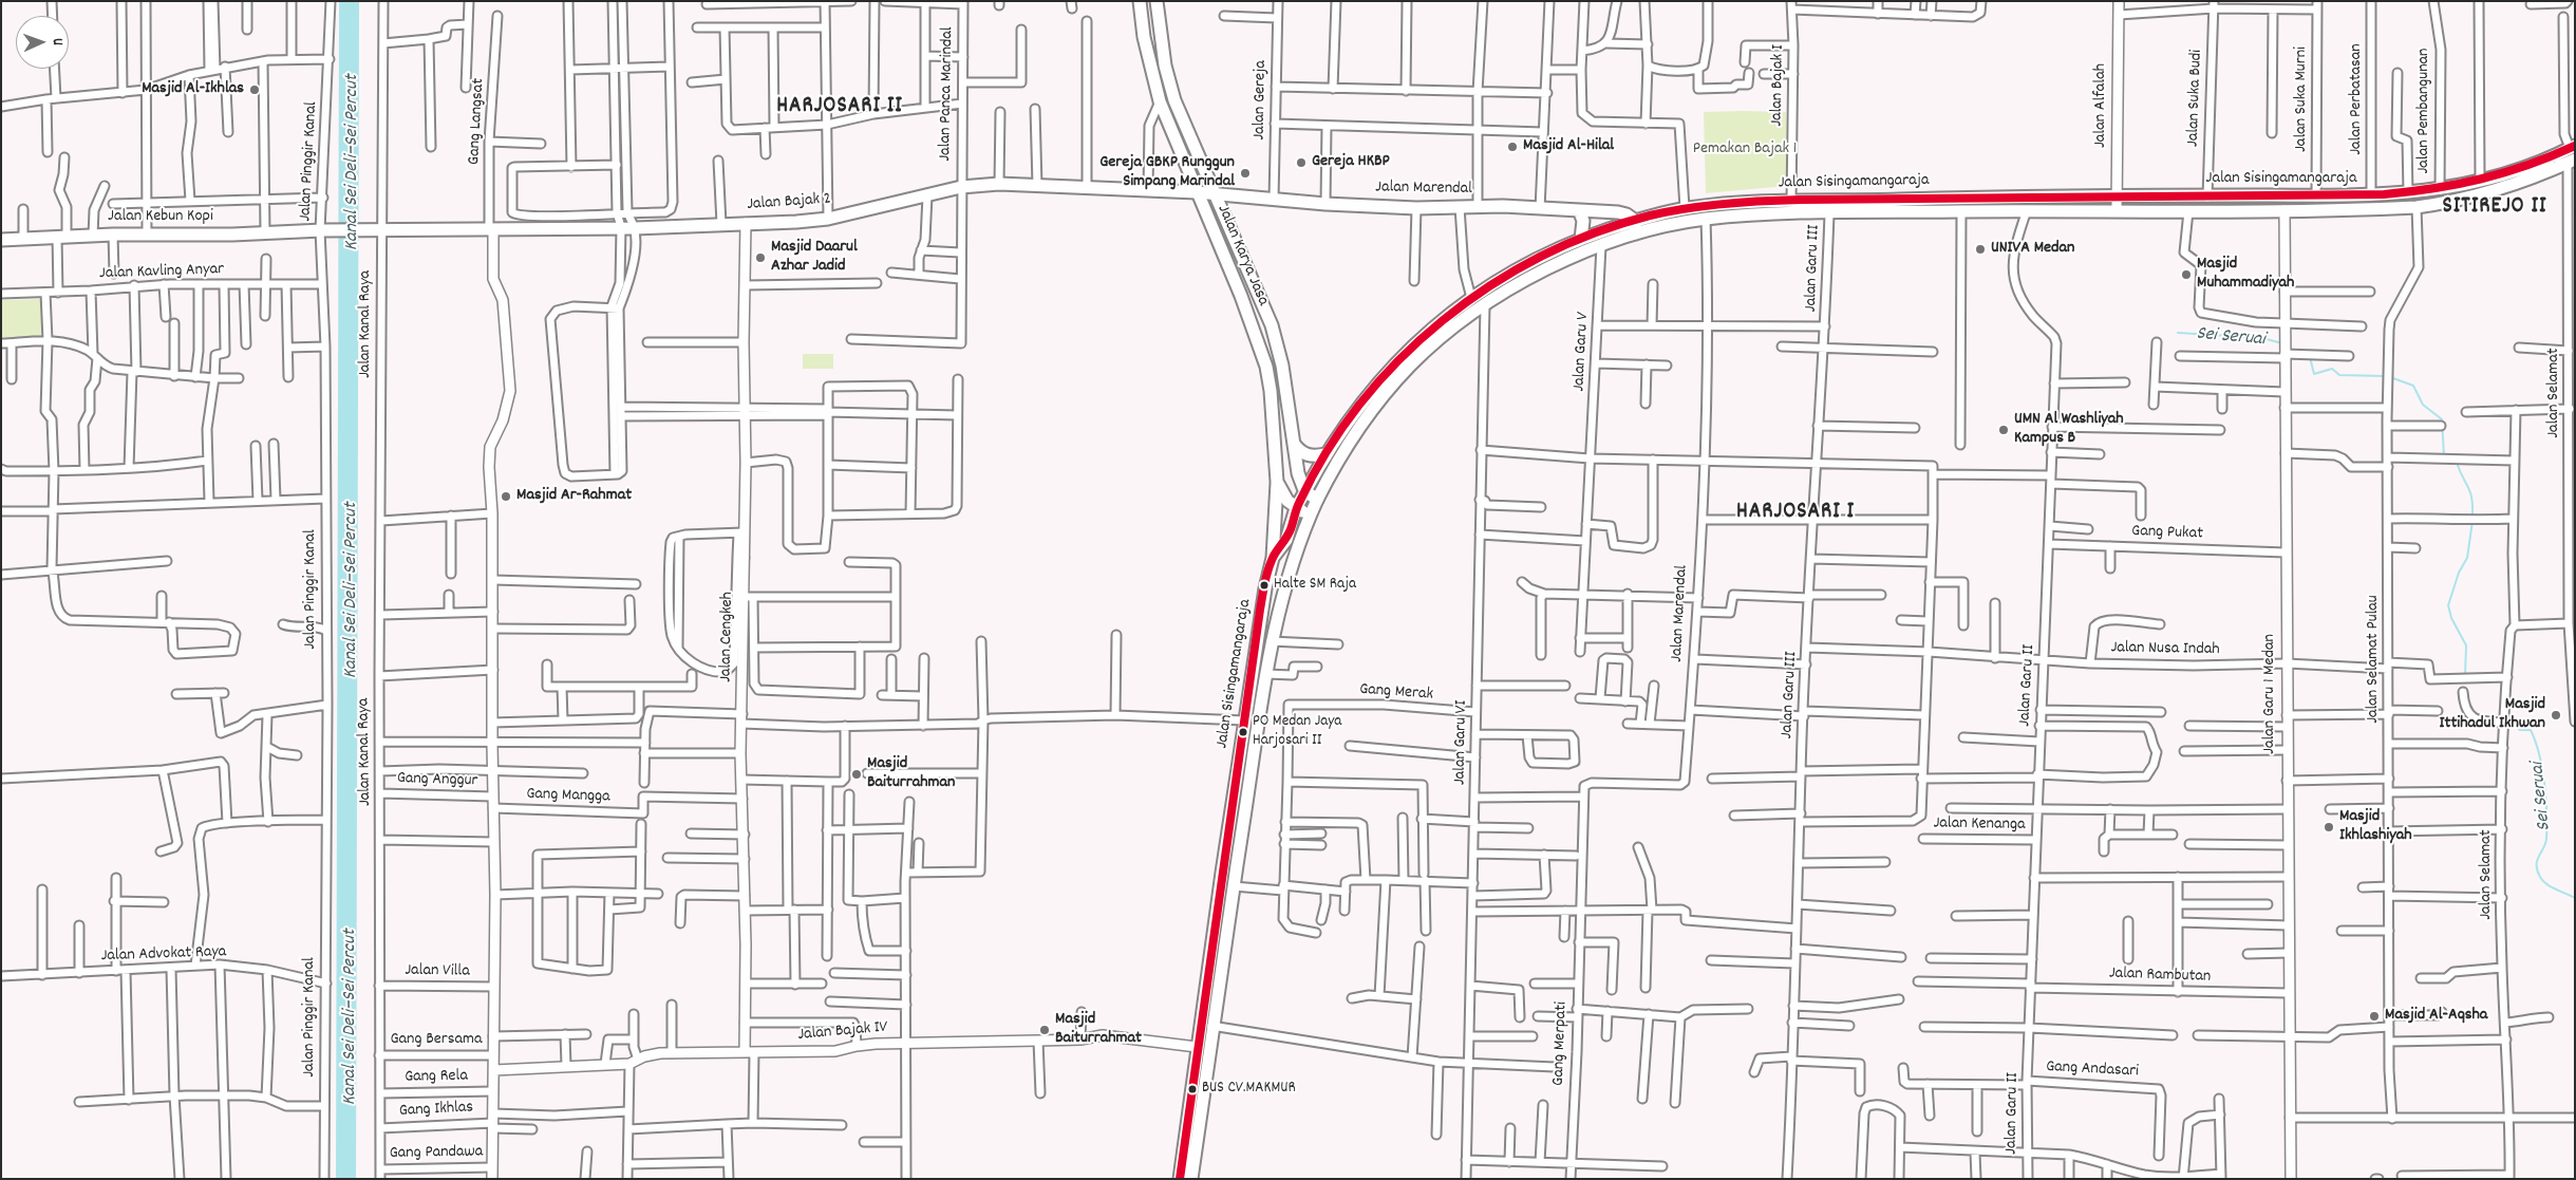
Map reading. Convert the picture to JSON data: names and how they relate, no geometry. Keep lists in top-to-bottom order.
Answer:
{
  "streets": {
    "main road": [
      "Jalan Sisingamangaraja",
      "Jalan Marendal",
      "Jalan Bajak 2",
      "Jalan Kebun Kopi",
      "Jalan Karya Jasa"
    ],
    "street": [
      "Jalan Bajak I",
      "Jalan Panca Marindal",
      "Jalan Suka Budi",
      "Jalan Suka Murni",
      "Jalan Perbatasan",
      "Jalan Gereja",
      "Jalan Alfalah",
      "Jalan Pembangunan",
      "Gang Langsat",
      "Jalan Pinggir Kanal",
      "Jalan Garu III",
      "Jalan Kavling Anyar",
      "Jalan Kanal Raya",
      "Jalan Garu V",
      "Jalan Selamat",
      "Gang Pukat",
      "Jalan Cengkeh",
      "Jalan Nusa Indah",
      "Jalan Selamat Pulau",
      "Jalan Garu II",
      "Gang Merak",
      "Jalan Garu 1 Medan",
      "Jalan Garu VI",
      "Gang Anggur",
      "Gang Mangga",
      "Jalan Kenanga",
      "Jalan Advokat Raya",
      "Jalan Villa",
      "Jalan Rambutan",
      "Jalan Bajak IV",
      "Gang Bersama",
      "Gang Merpati",
      "Gang Andasari",
      "Gang Rela",
      "Gang Ikhlas",
      "Gang Pandawa"
    ]
  },
  "crossings": [
    ["Jalan Bajak I", "Jalan Sisingamangaraja"],
    ["Jalan Panca Marindal", "Jalan Bajak 2"],
    ["Jalan Suka Budi", "Jalan Sisingamangaraja"],
    ["Jalan Suka Murni", "Jalan Sisingamangaraja"],
    ["Jalan Perbatasan", "Jalan Sisingamangaraja"],
    ["Jalan Gereja", "Jalan Marendal"],
    ["Jalan Alfalah", "Jalan Sisingamangaraja"],
    ["Jalan Pembangunan", "Jalan Sisingamangaraja"],
    ["Gang Langsat", "Jalan Bajak 2"],
    ["Jalan Pinggir Kanal", "Jalan Kebun Kopi"],
    ["Jalan Pinggir Kanal", "Jalan Kavling Anyar"],
    ["Jalan Pinggir Kanal", "Jalan Advokat Raya"],
    ["Jalan Sisingamangaraja", "Jalan Marendal"],
    ["Jalan Sisingamangaraja", "Jalan Karya Jasa"],
    ["Jalan Sisingamangaraja", "Jalan Garu III"],
    ["Jalan Sisingamangaraja", "Jalan Garu V"],
    ["Jalan Sisingamangaraja", "Jalan Selamat"],
    ["Jalan Sisingamangaraja", "Jalan Selamat Pulau"],
    ["Jalan Sisingamangaraja", "Jalan Garu II"],
    ["Jalan Sisingamangaraja", "Jalan Garu 1 Medan"],
    ["Jalan Sisingamangaraja", "Jalan Garu VI"],
    ["Jalan Sisingamangaraja", "Jalan Bajak IV"],
    ["Jalan Marendal", "Jalan Bajak 2"],
    ["Jalan Marendal", "Jalan Karya Jasa"],
    ["Jalan Bajak 2", "Jalan Karya Jasa"],
    ["Jalan Bajak 2", "Jalan Kanal Raya"],
    ["Jalan Bajak 2", "Jalan Cengkeh"],
    ["Jalan Garu III", "Jalan Nusa Indah"],
    ["Jalan Kanal Raya", "Gang Anggur"],
    ["Jalan Kanal Raya", "Jalan Villa"],
    ["Jalan Kanal Raya", "Gang Bersama"],
    ["Jalan Kanal Raya", "Gang Rela"],
    ["Jalan Kanal Raya", "Gang Ikhlas"],
    ["Jalan Kanal Raya", "Gang Pandawa"],
    ["Jalan Selamat", "Jalan Nusa Indah"],
    ["Gang Pukat", "Jalan Garu II"],
    ["Gang Pukat", "Jalan Garu 1 Medan"],
    ["Jalan Cengkeh", "Gang Mangga"],
    ["Jalan Cengkeh", "Jalan Bajak IV"],
    ["Jalan Nusa Indah", "Jalan Selamat Pulau"],
    ["Jalan Nusa Indah", "Jalan Garu II"],
    ["Jalan Nusa Indah", "Jalan Garu 1 Medan"],
    ["Jalan Garu II", "Jalan Kenanga"],
    ["Jalan Garu II", "Jalan Rambutan"],
    ["Jalan Garu II", "Gang Andasari"],
    ["Gang Merak", "Jalan Garu VI"],
    ["Jalan Garu 1 Medan", "Jalan Rambutan"]
  ],
  "districts": ["HARJOSARI II", "SITIREJO II", "HARJOSARI I"],
  "water": ["Kanal Sei Deli–Sei Percut", "Sei Seruai"],
  "parks": ["Pemakan Bajak 1"],
  "places": [
    "Masjid Al-Ikhlas",
    "Masjid Al-Hilal",
    "Gereja HKBP",
    "Gereja GBKP Runggun Simpang Marindal",
    "UNIVA Medan",
    "Masjid Daarul Azhar Jadid",
    "Masjid Muhammadiyah",
    "UMN Al Washliyah Kampus B",
    "Masjid Ar-Rahmat",
    "Halte SM Raja",
    "Masjid Ittihadul Ikhwan",
    "PO Medan Jaya Harjosari II",
    "Masjid Baiturrahman",
    "Masjid Ikhlashiyah",
    "Masjid Al-Aqsha",
    "Masjid Baiturrahmat",
    "BUS CV.MAKMUR"
  ],
  "north": "right"
}
